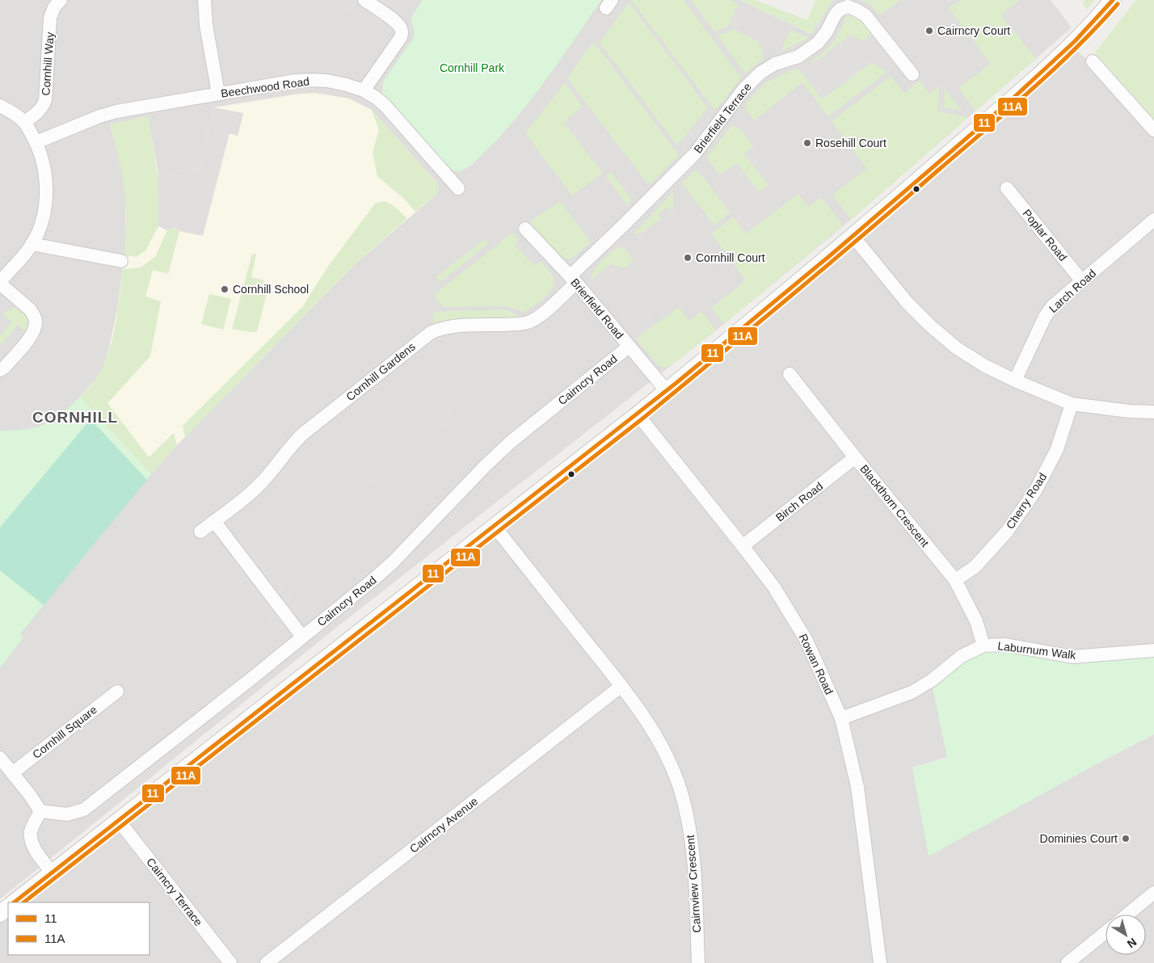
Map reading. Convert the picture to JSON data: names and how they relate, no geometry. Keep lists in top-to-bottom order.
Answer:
{
  "streets": {
    "street": [
      "Cornhill Way",
      "Beechwood Road",
      "Brierfield Terrace",
      "Poplar Road",
      "Larch Road",
      "Brierfield Road",
      "Cornhill Gardens",
      "Cairncry Road",
      "Cherry Road",
      "Birch Road",
      "Blackthorn Crescent",
      "Laburnum Walk",
      "Rowan Road",
      "Cornhill Square",
      "Cairncry Avenue",
      "Cairnview Crescent",
      "Cairncry Terrace"
    ]
  },
  "crossings": [
    ["Brierfield Terrace", "Brierfield Road"],
    ["Brierfield Terrace", "Cornhill Gardens"],
    ["Poplar Road", "Larch Road"],
    ["Brierfield Road", "Cornhill Gardens"],
    ["Brierfield Road", "Cairncry Road"],
    ["Cherry Road", "Blackthorn Crescent"],
    ["Birch Road", "Blackthorn Crescent"],
    ["Birch Road", "Rowan Road"],
    ["Blackthorn Crescent", "Laburnum Walk"],
    ["Laburnum Walk", "Rowan Road"],
    ["Cairncry Avenue", "Cairnview Crescent"]
  ],
  "districts": ["CORNHILL"],
  "parks": ["Cornhill Park"],
  "places": [
    "Cairncry Court",
    "Rosehill Court",
    "Cornhill Court",
    "Cornhill School",
    "Dominies Court"
  ],
  "lines": ["transit line 11", "transit line 11A"],
  "legend": ["11", "11A"],
  "north": "bottom right"
}
